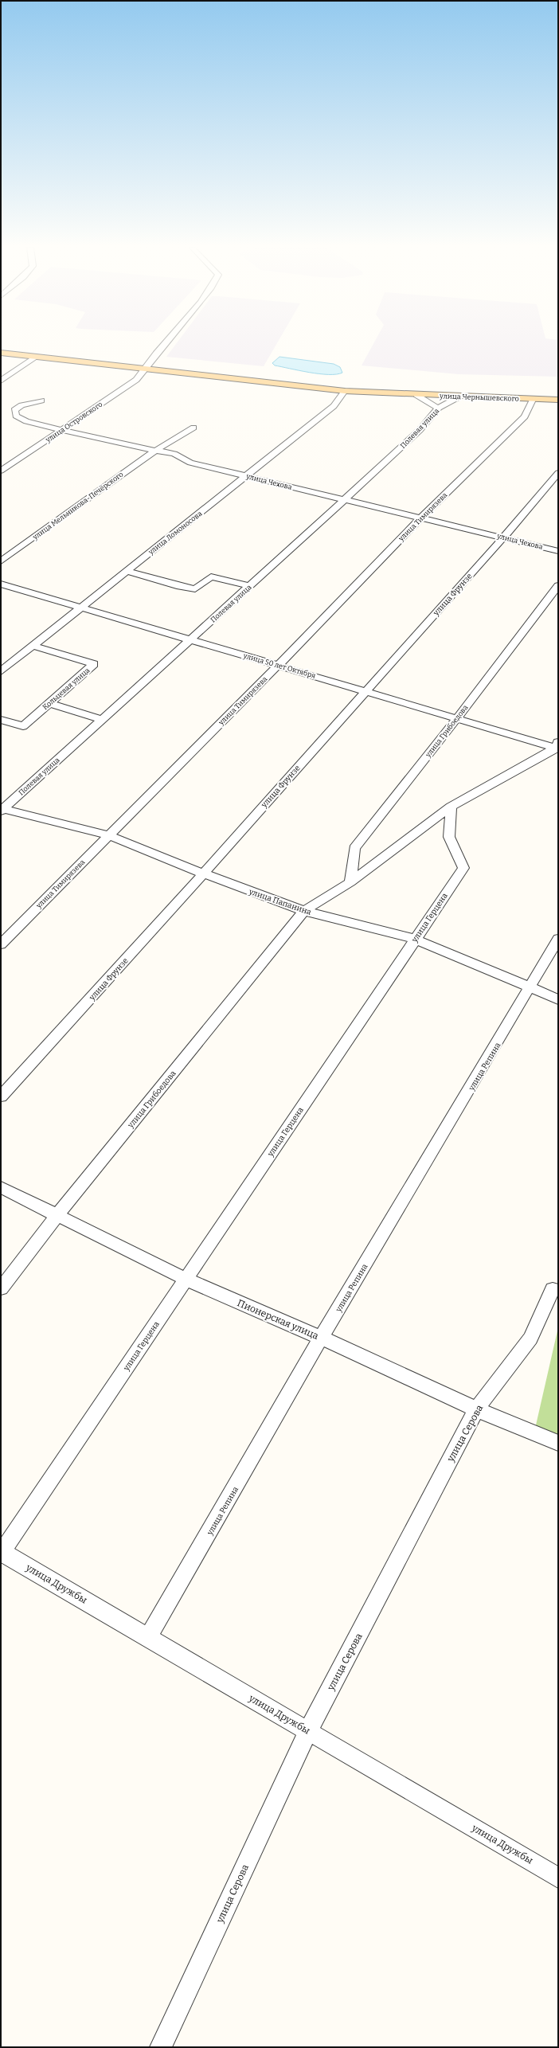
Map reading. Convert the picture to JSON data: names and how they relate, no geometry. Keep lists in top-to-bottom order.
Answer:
{
  "streets": {
    "main road": ["улица Чернышевского"],
    "street": [
      "улица Островского",
      "Полевая улица",
      "улица Чехова",
      "улица Мельникова-Печёрского",
      "улица Тимирязева",
      "улица Ломоносова",
      "улица Фрунзе",
      "улица 50 лет Октября",
      "Кольцевая улица",
      "улица Грибоедова",
      "улица Папанина",
      "улица Герцена",
      "улица Репина",
      "Пионерская улица",
      "улица Серова",
      "улица Дружбы"
    ]
  },
  "crossings": [
    ["улица Чернышевского", "улица Островского"],
    ["улица Чернышевского", "Полевая улица"],
    ["улица Чернышевского", "улица Тимирязева"],
    ["улица Чернышевского", "улица Ломоносова"],
    ["улица Островского", "улица Чехова"],
    ["Полевая улица", "улица Чехова"],
    ["Полевая улица", "улица 50 лет Октября"],
    ["Полевая улица", "улица Папанина"],
    ["улица Чехова", "улица Мельникова-Печёрского"],
    ["улица Чехова", "улица Тимирязева"],
    ["улица Чехова", "улица Ломоносова"],
    ["улица Чехова", "улица Фрунзе"],
    ["улица Тимирязева", "улица 50 лет Октября"],
    ["улица Тимирязева", "улица Папанина"],
    ["улица Ломоносова", "улица 50 лет Октября"],
    ["улица Ломоносова", "Кольцевая улица"],
    ["улица Фрунзе", "улица 50 лет Октября"],
    ["улица Фрунзе", "улица Папанина"],
    ["улица 50 лет Октября", "улица Грибоедова"],
    ["улица Грибоедова", "улица Папанина"],
    ["улица Грибоедова", "улица Герцена"],
    ["улица Грибоедова", "Пионерская улица"],
    ["улица Папанина", "улица Герцена"],
    ["улица Папанина", "улица Репина"],
    ["улица Герцена", "Пионерская улица"],
    ["улица Герцена", "улица Дружбы"],
    ["улица Репина", "Пионерская улица"],
    ["улица Репина", "улица Дружбы"],
    ["Пионерская улица", "улица Серова"],
    ["улица Серова", "улица Дружбы"]
  ]
}
